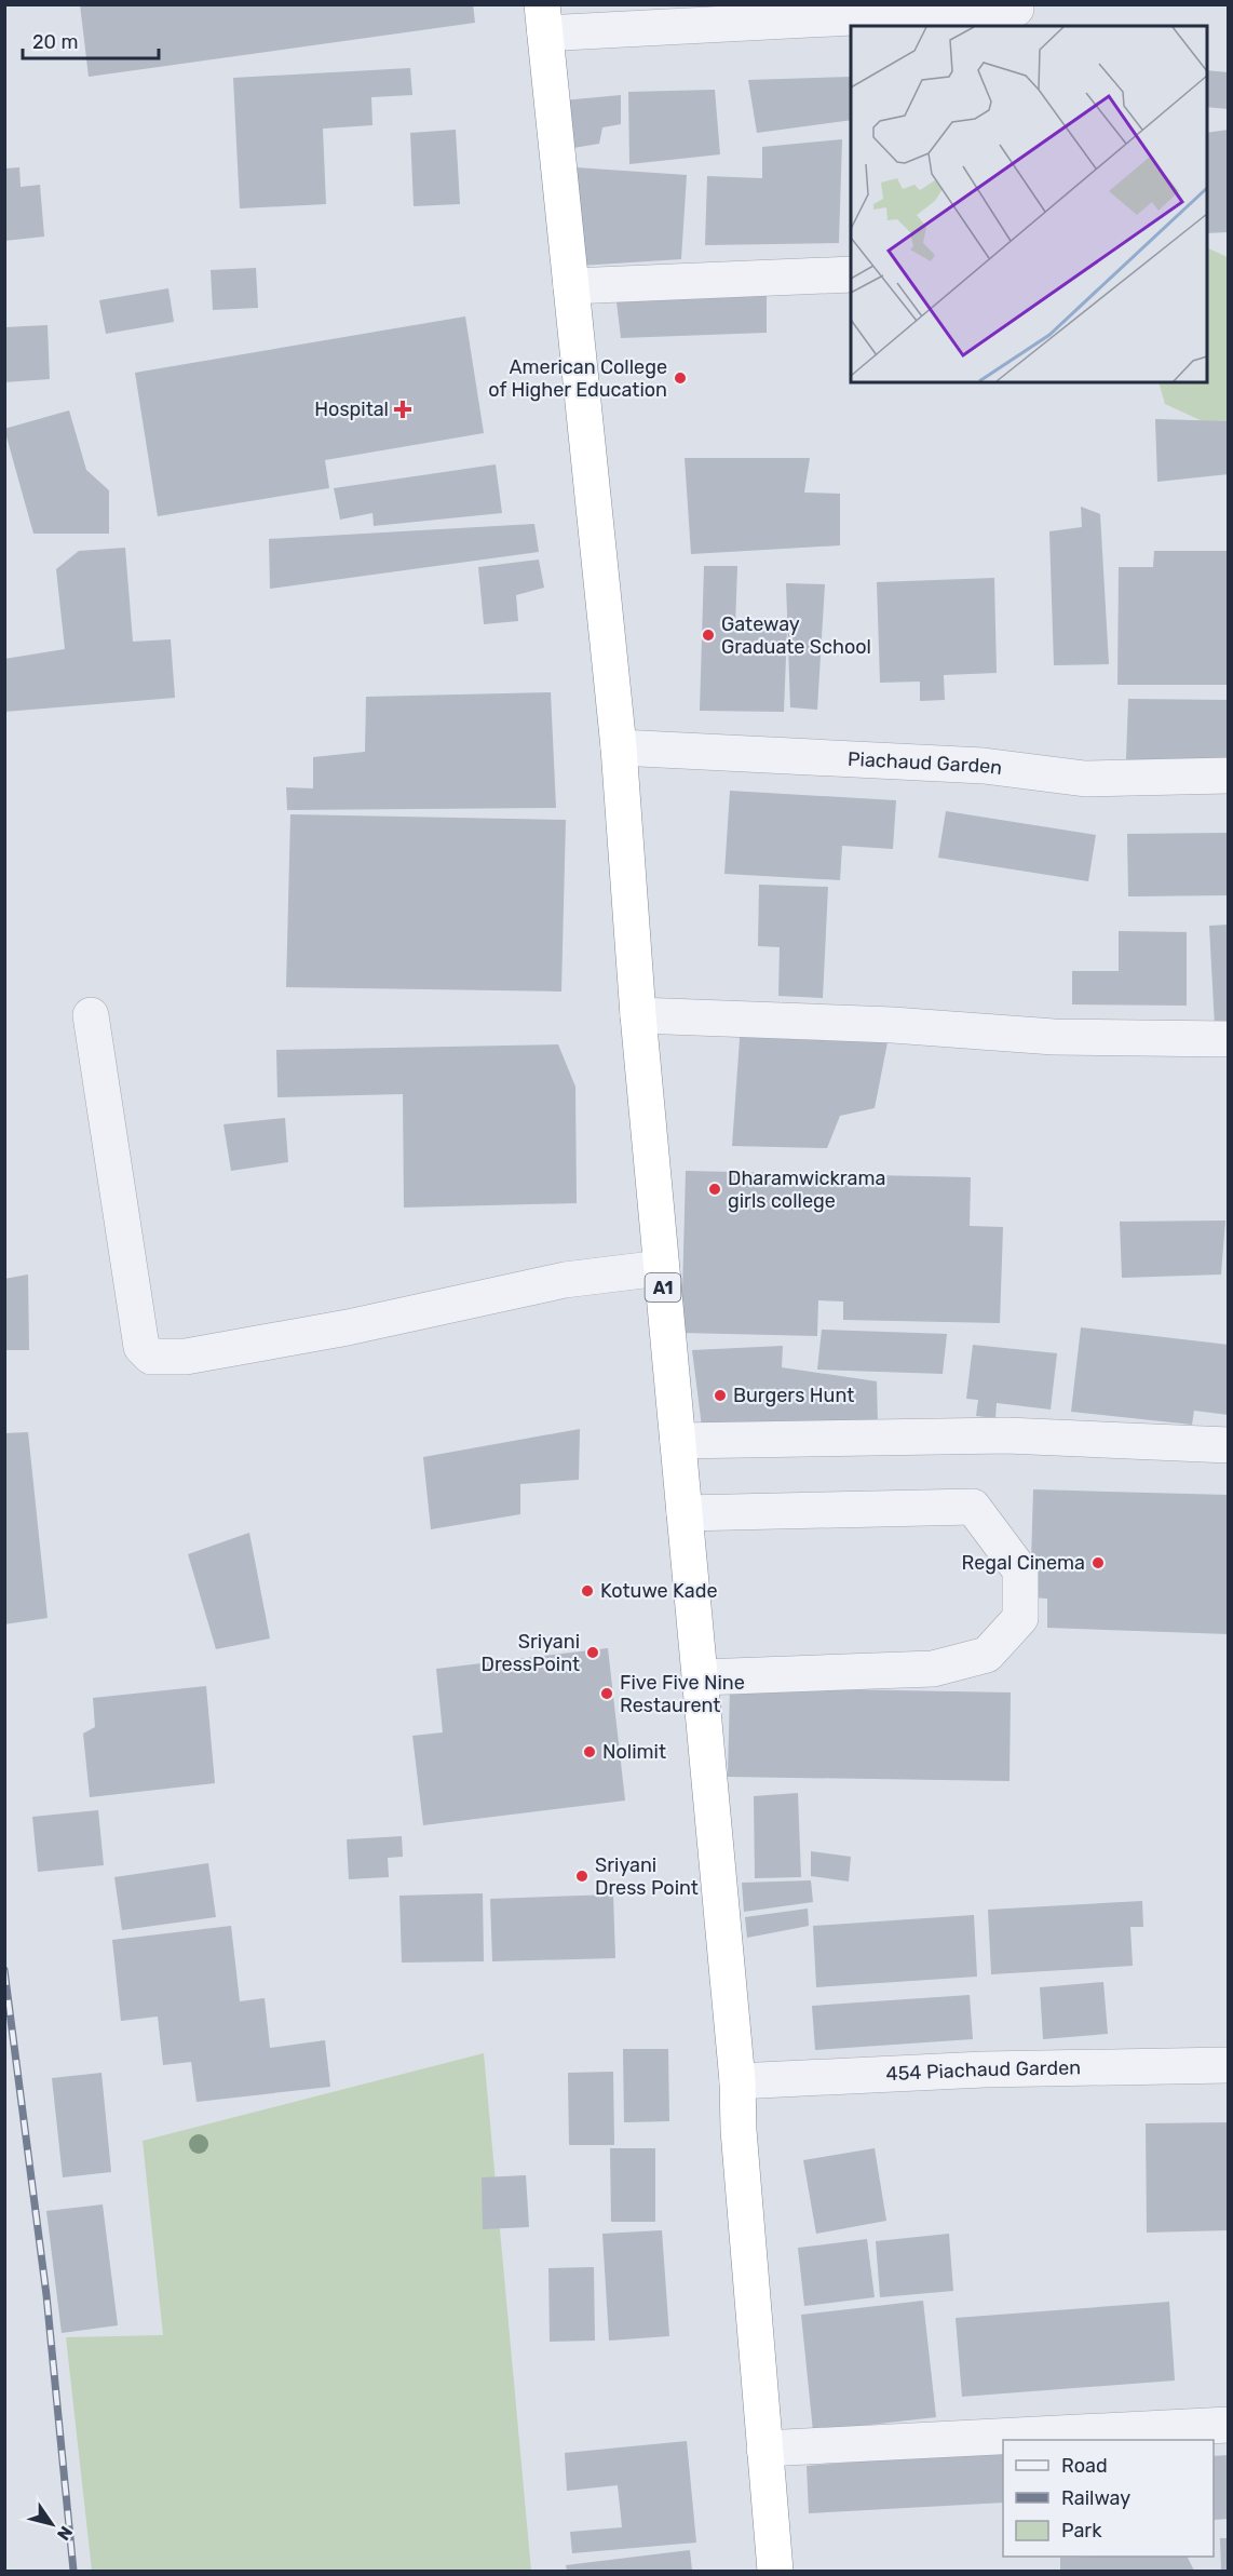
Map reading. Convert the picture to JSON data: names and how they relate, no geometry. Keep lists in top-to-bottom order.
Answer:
{
  "streets": {
    "highway": ["A1"],
    "street": ["Piachaud Garden", "454 Piachaud Garden"]
  },
  "crossings": [
    ["Piachaud Garden", "A1"],
    ["A1", "454 Piachaud Garden"]
  ],
  "places": {
    "other": [
      "American College of Higher Education",
      "Gateway Graduate School",
      "Dharamwickrama girls college",
      "Burgers Hunt",
      "Regal Cinema",
      "Kotuwe Kade",
      "Sriyani DressPoint",
      "Five Five Nine Restaurent",
      "Nolimit",
      "Sriyani Dress Point"
    ],
    "health": ["Hospital"]
  },
  "legend": ["Road", "Railway", "Park"],
  "scale_bar": "20 m",
  "north": "bottom right"
}
